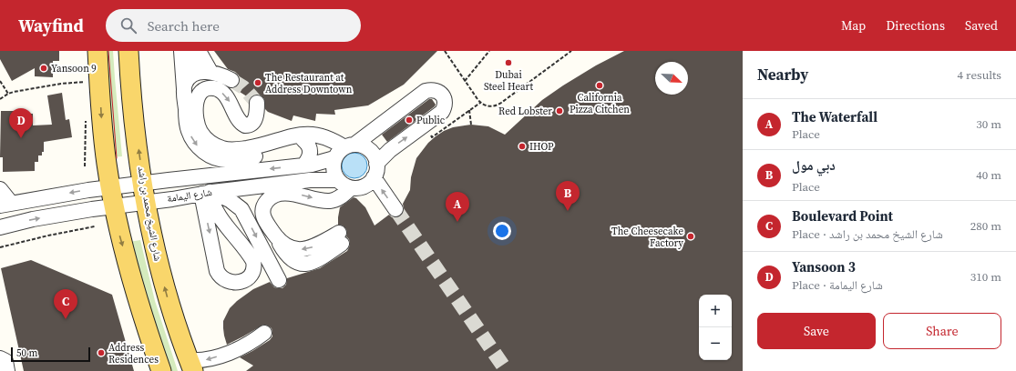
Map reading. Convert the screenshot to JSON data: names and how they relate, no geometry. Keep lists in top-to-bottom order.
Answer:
{
  "streets": {
    "main road": ["شارع الشيخ محمد بن راشد"],
    "street": ["شارع اليمامة"]
  },
  "crossings": [
    ["شارع اليمامة", "شارع الشيخ محمد بن راشد"]
  ],
  "places": [
    "Dubai Steel Heart",
    "Yansoon 9",
    "The Restaurant at Address Downtown",
    "California Pizza Citchen",
    "Red Lobster",
    "Public",
    "IHOP",
    "The Cheesecake Factory",
    "Address Residences"
  ],
  "scale_bar": "50 m",
  "north": "bottom right",
  "page": {
    "header": "Wayfind",
    "search": "Search here",
    "nav": ["Map", "Directions", "Saved"],
    "heading": ["Nearby", "4 results"],
    "list": [
      {
        "mark": "A",
        "name": "The Waterfall",
        "note": "Place",
        "value": "30 m"
      },
      {
        "mark": "B",
        "name": "دبي مول",
        "note": "Place",
        "value": "40 m"
      },
      {
        "mark": "C",
        "name": "Boulevard Point",
        "note": "Place · شارع الشيخ محمد بن راشد",
        "value": "280 m"
      },
      {
        "mark": "D",
        "name": "Yansoon 3",
        "note": "Place · شارع اليمامة",
        "value": "310 m"
      }
    ],
    "pins": [
      "D",
      "B",
      "A",
      "C"
    ],
    "map_buttons": ["+", "−"],
    "buttons": ["Save", "Share"],
    "scale": "50 m"
  }
}
